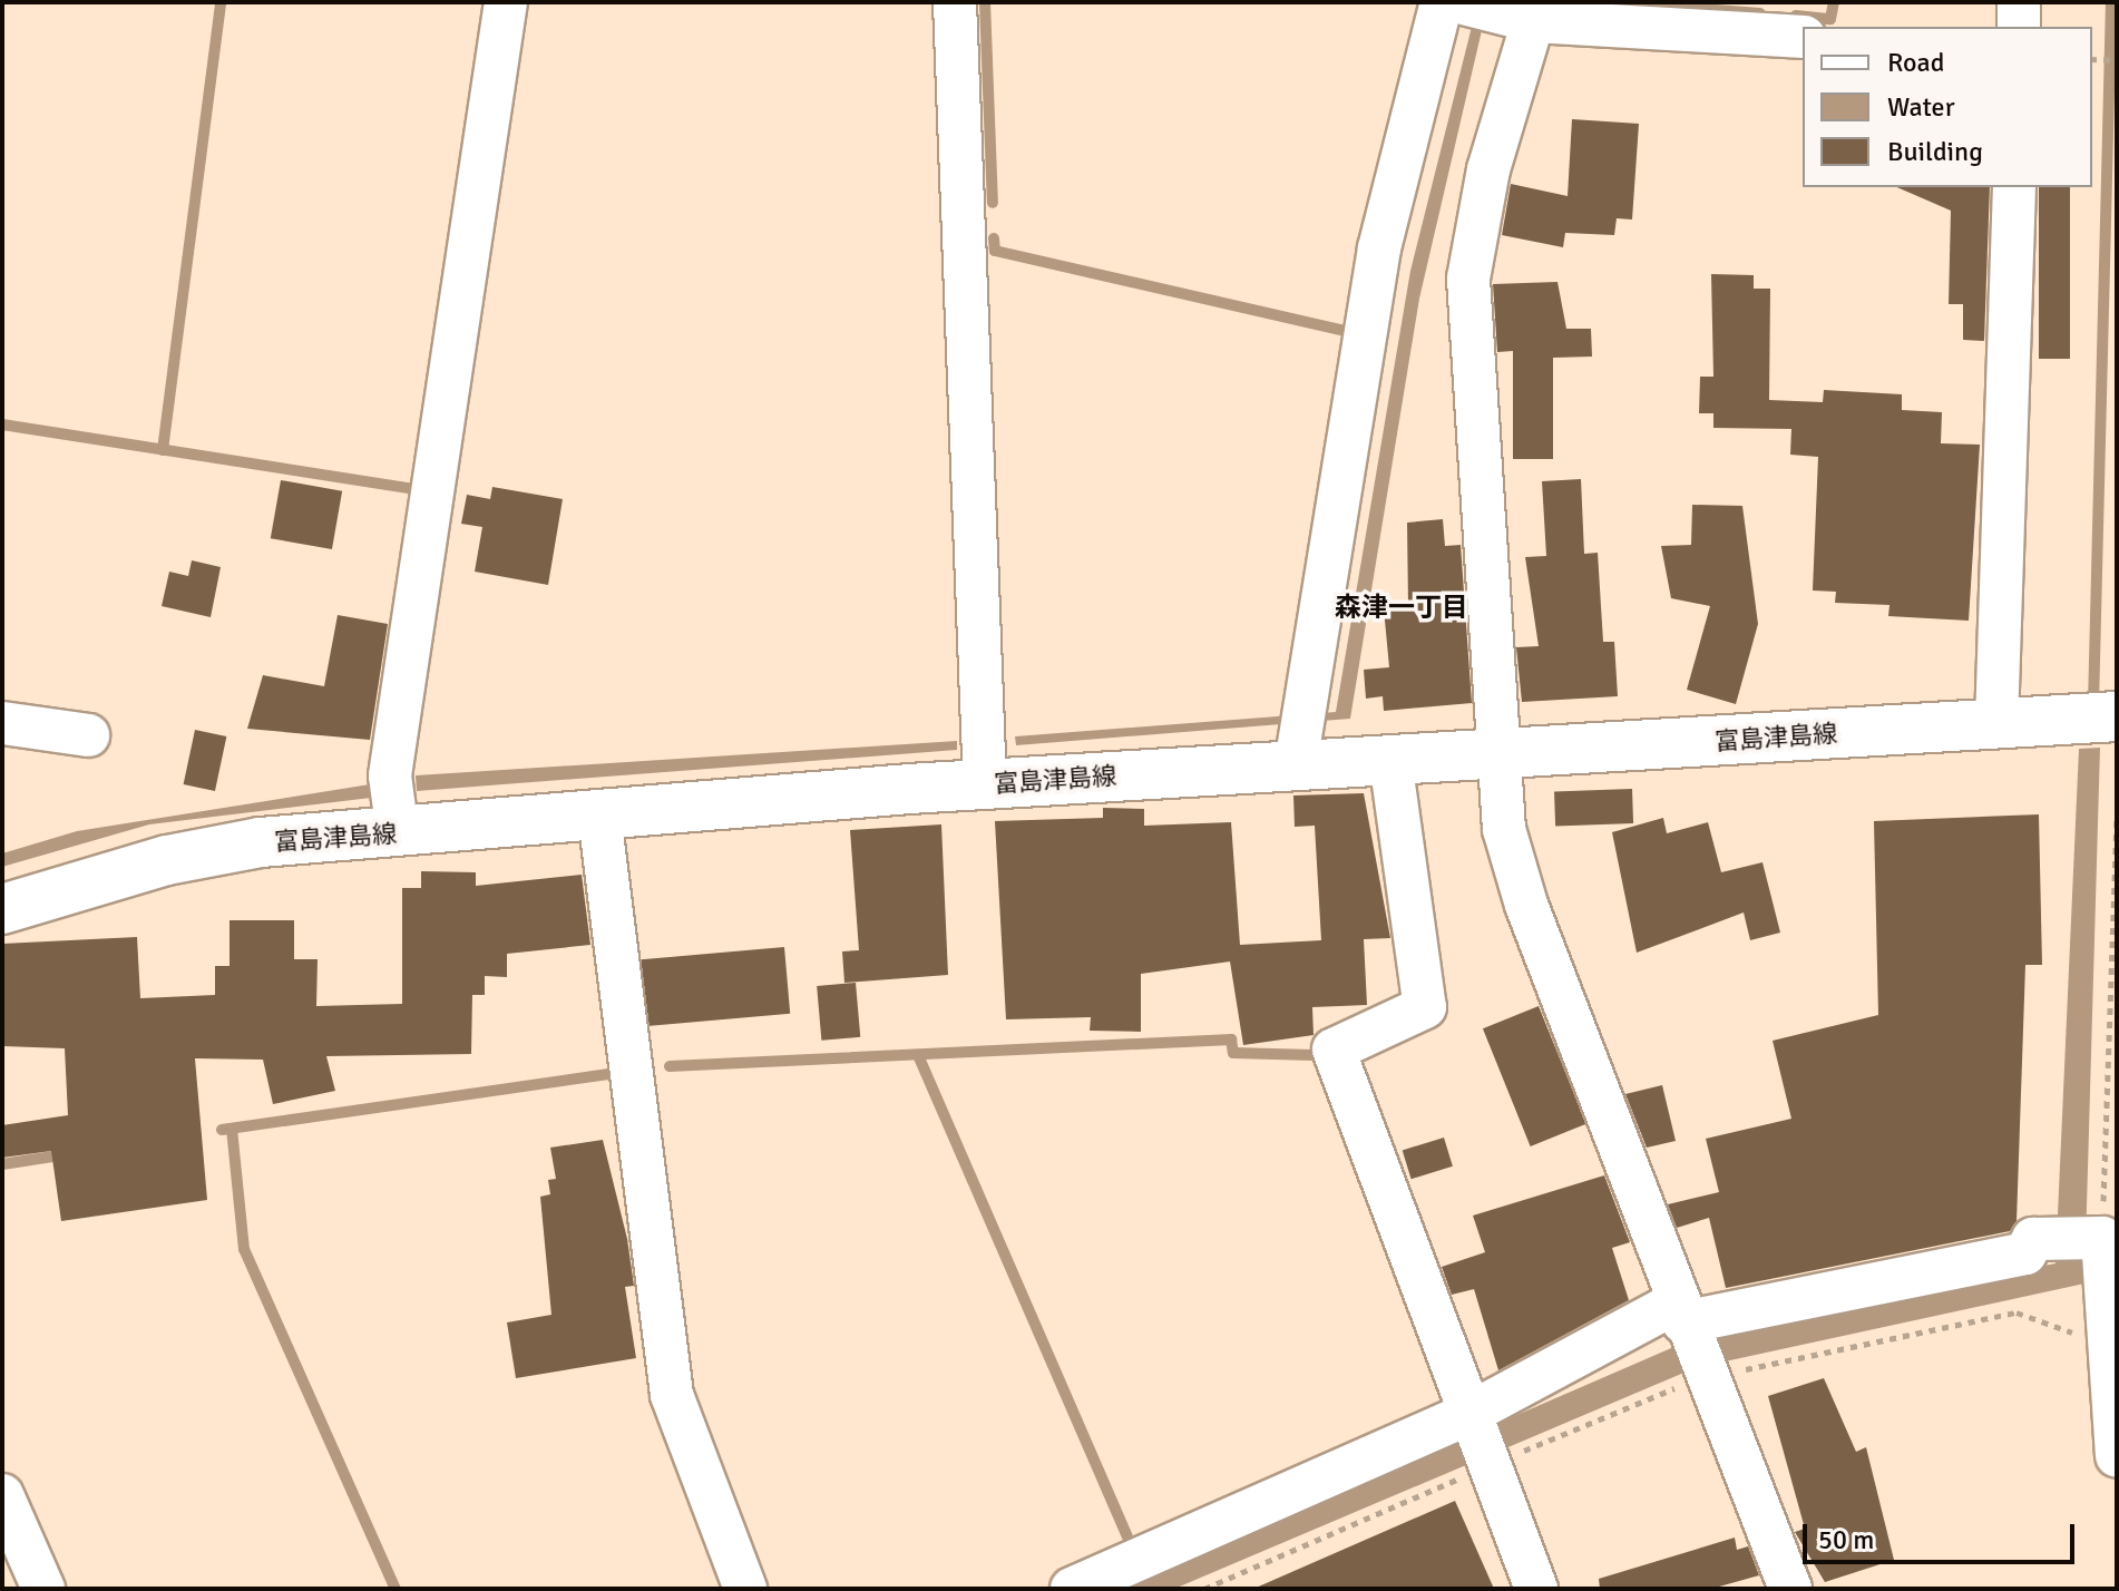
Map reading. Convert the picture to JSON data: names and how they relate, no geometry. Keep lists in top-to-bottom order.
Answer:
{
  "streets": {
    "main road": ["富島津島線"]
  },
  "districts": ["森津一丁目"],
  "legend": ["Road", "Water", "Building"],
  "scale_bar": "50 m"
}
